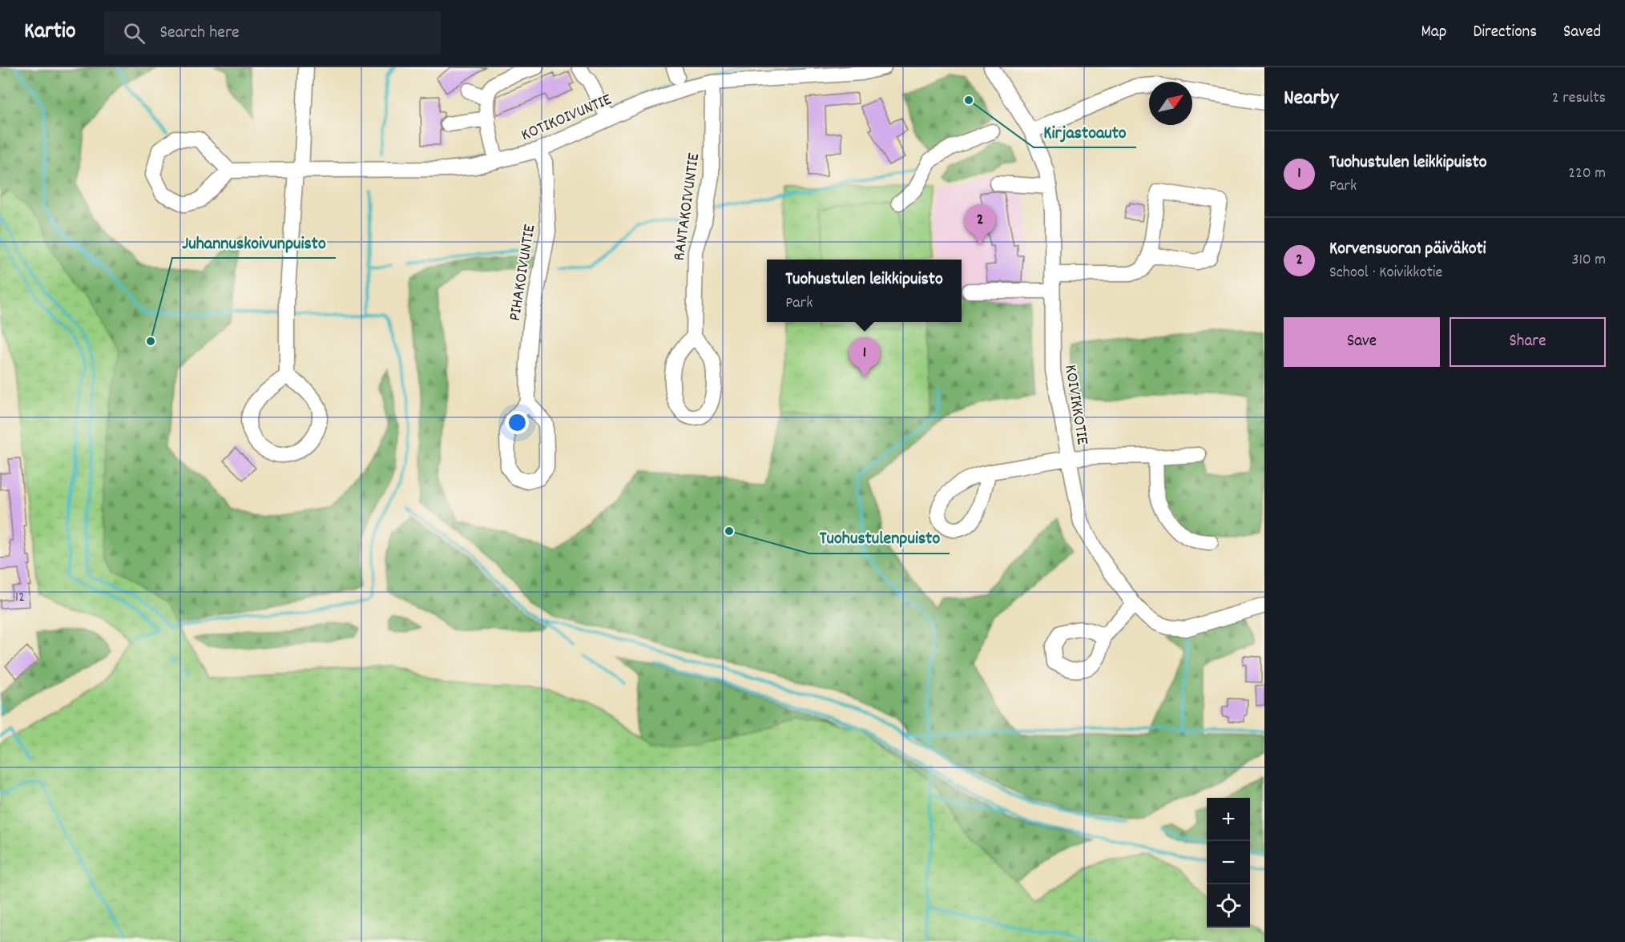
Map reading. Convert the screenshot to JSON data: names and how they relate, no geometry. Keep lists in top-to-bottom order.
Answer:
{
  "streets": {
    "street": [
      "KOTIKOIVUNTIE",
      "RANTAKOIVUNTIE",
      "PIHAKOIVUNTIE",
      "KOIVIKKOTIE"
    ]
  },
  "crossings": [
    ["KOTIKOIVUNTIE", "RANTAKOIVUNTIE"],
    ["KOTIKOIVUNTIE", "PIHAKOIVUNTIE"]
  ],
  "places": ["Kirjastoauto", "Juhannuskoivunpuisto", "Tuohustulenpuisto"],
  "house_numbers": ["12"],
  "north": "top right",
  "page": {
    "header": "Kartio",
    "search": "Search here",
    "nav": ["Map", "Directions", "Saved"],
    "heading": ["Nearby", "2 results"],
    "list": [
      {
        "mark": "1",
        "name": "Tuohustulen leikkipuisto",
        "note": "Park",
        "value": "220 m"
      },
      {
        "mark": "2",
        "name": "Korvensuoran päiväkoti",
        "note": "School · Koivikkotie",
        "value": "310 m"
      }
    ],
    "pins": ["2", "1"],
    "popup": ["Tuohustulen leikkipuisto", "Park"],
    "buttons": ["Save", "Share"],
    "map_buttons": ["+", "−"]
  }
}
